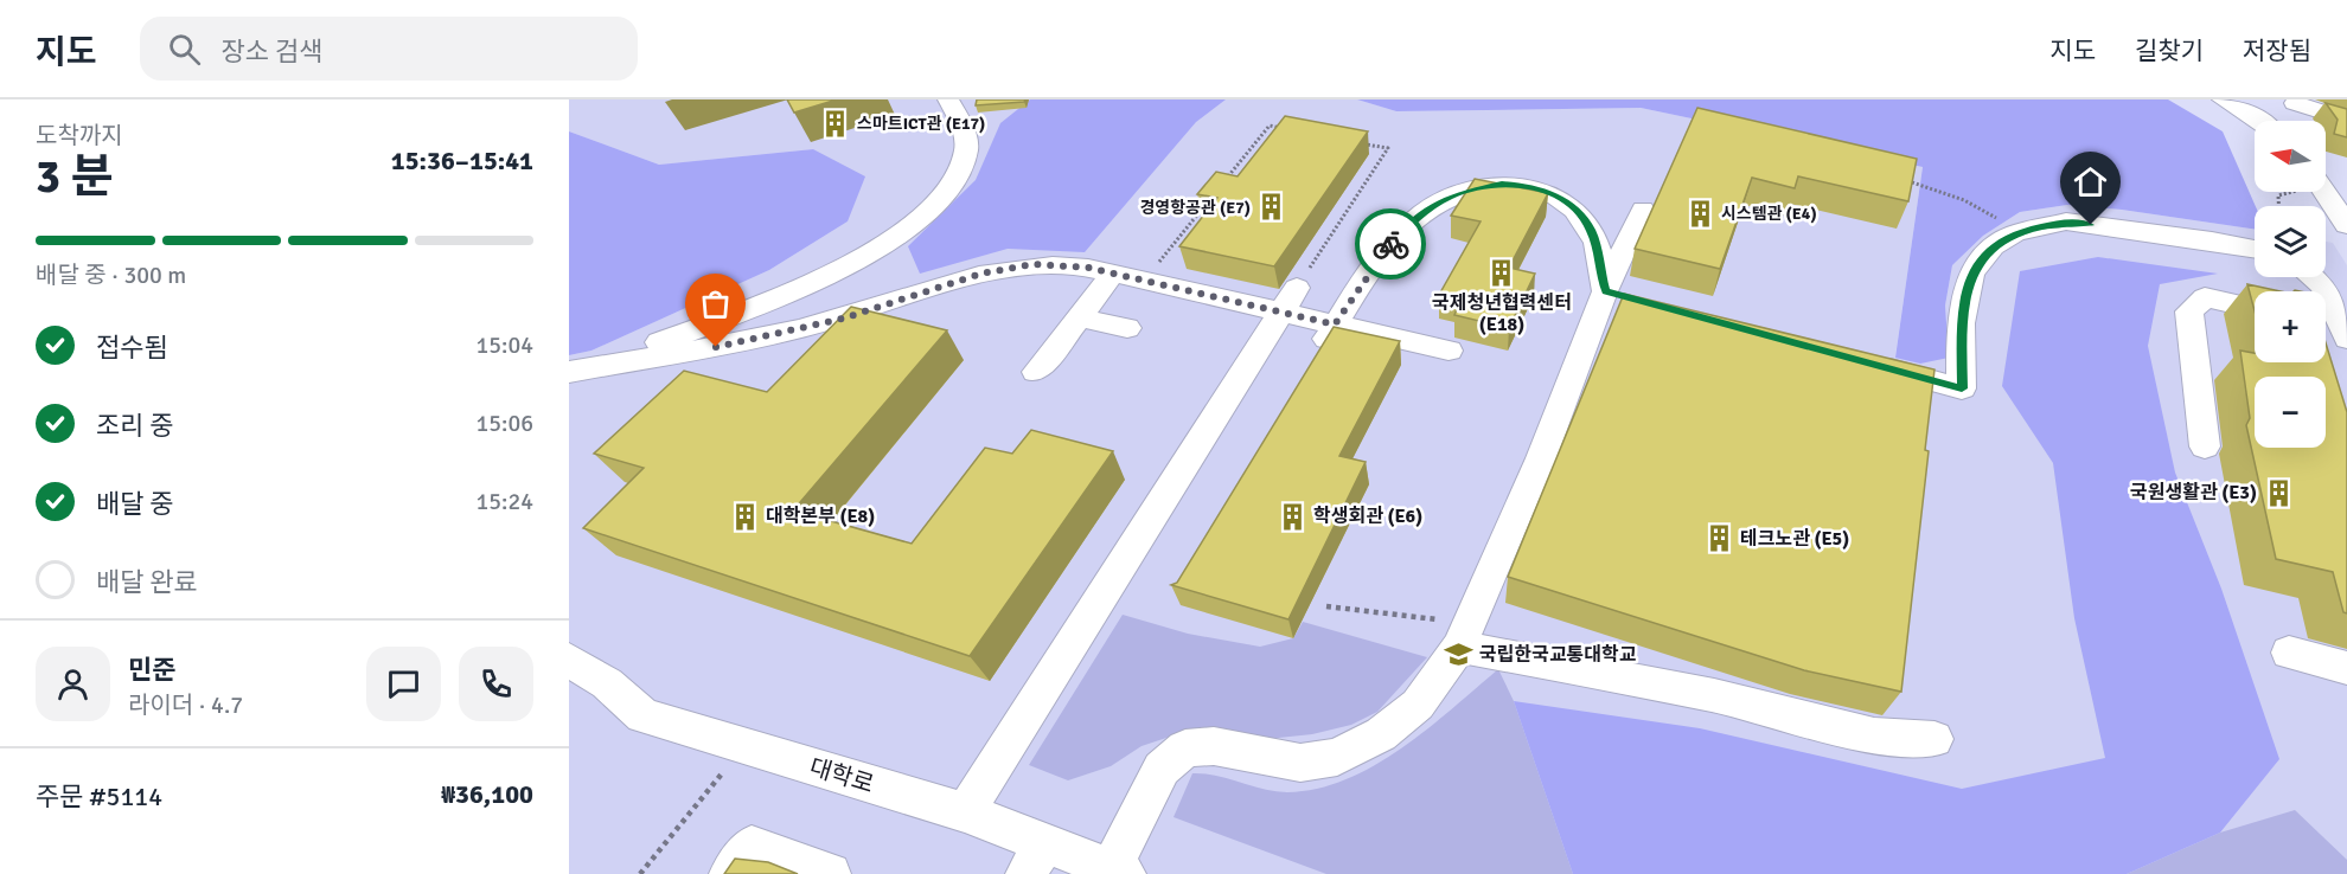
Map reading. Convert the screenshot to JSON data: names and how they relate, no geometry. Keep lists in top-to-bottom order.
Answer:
{
  "streets": {
    "street": ["대학로"]
  },
  "places": {
    "building": [
      "스마트ICT관 (E17)",
      "경영항공관 (E7)",
      "시스템관 (E4)",
      "국제청년협력센터 (E18)",
      "국원생활관 (E3)",
      "대학본부 (E8)",
      "학생회관 (E6)",
      "테크노관 (E5)"
    ],
    "school or university": ["국립한국교통대학교"]
  },
  "north": "left",
  "page": {
    "header": "지도",
    "search": "장소 검색",
    "nav": ["지도", "길찾기", "저장됨"],
    "heading": ["3 분", "도착까지", "15:36–15:41"],
    "panel": [
      "민준",
      "라이더 · 4.7",
      "주문 #5114",
      "₩36,100"
    ],
    "map_buttons": ["+", "−"],
    "bar": "배달 중 · 300 m",
    "list": [
      ["접수됨", "15:04"],
      ["조리 중", "15:06"],
      ["배달 중", "15:24"],
      "배달 완료"
    ]
  }
}
